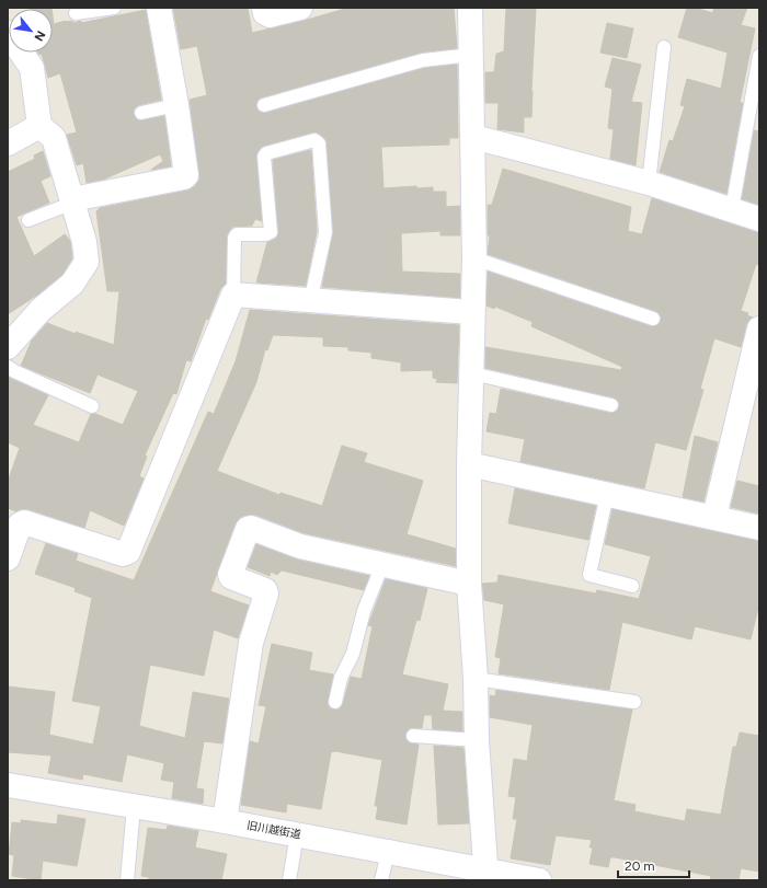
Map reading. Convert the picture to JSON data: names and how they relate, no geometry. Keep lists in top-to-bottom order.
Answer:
{
  "streets": {
    "street": ["旧川越街道"]
  },
  "scale_bar": "20 m",
  "north": "bottom right"
}
